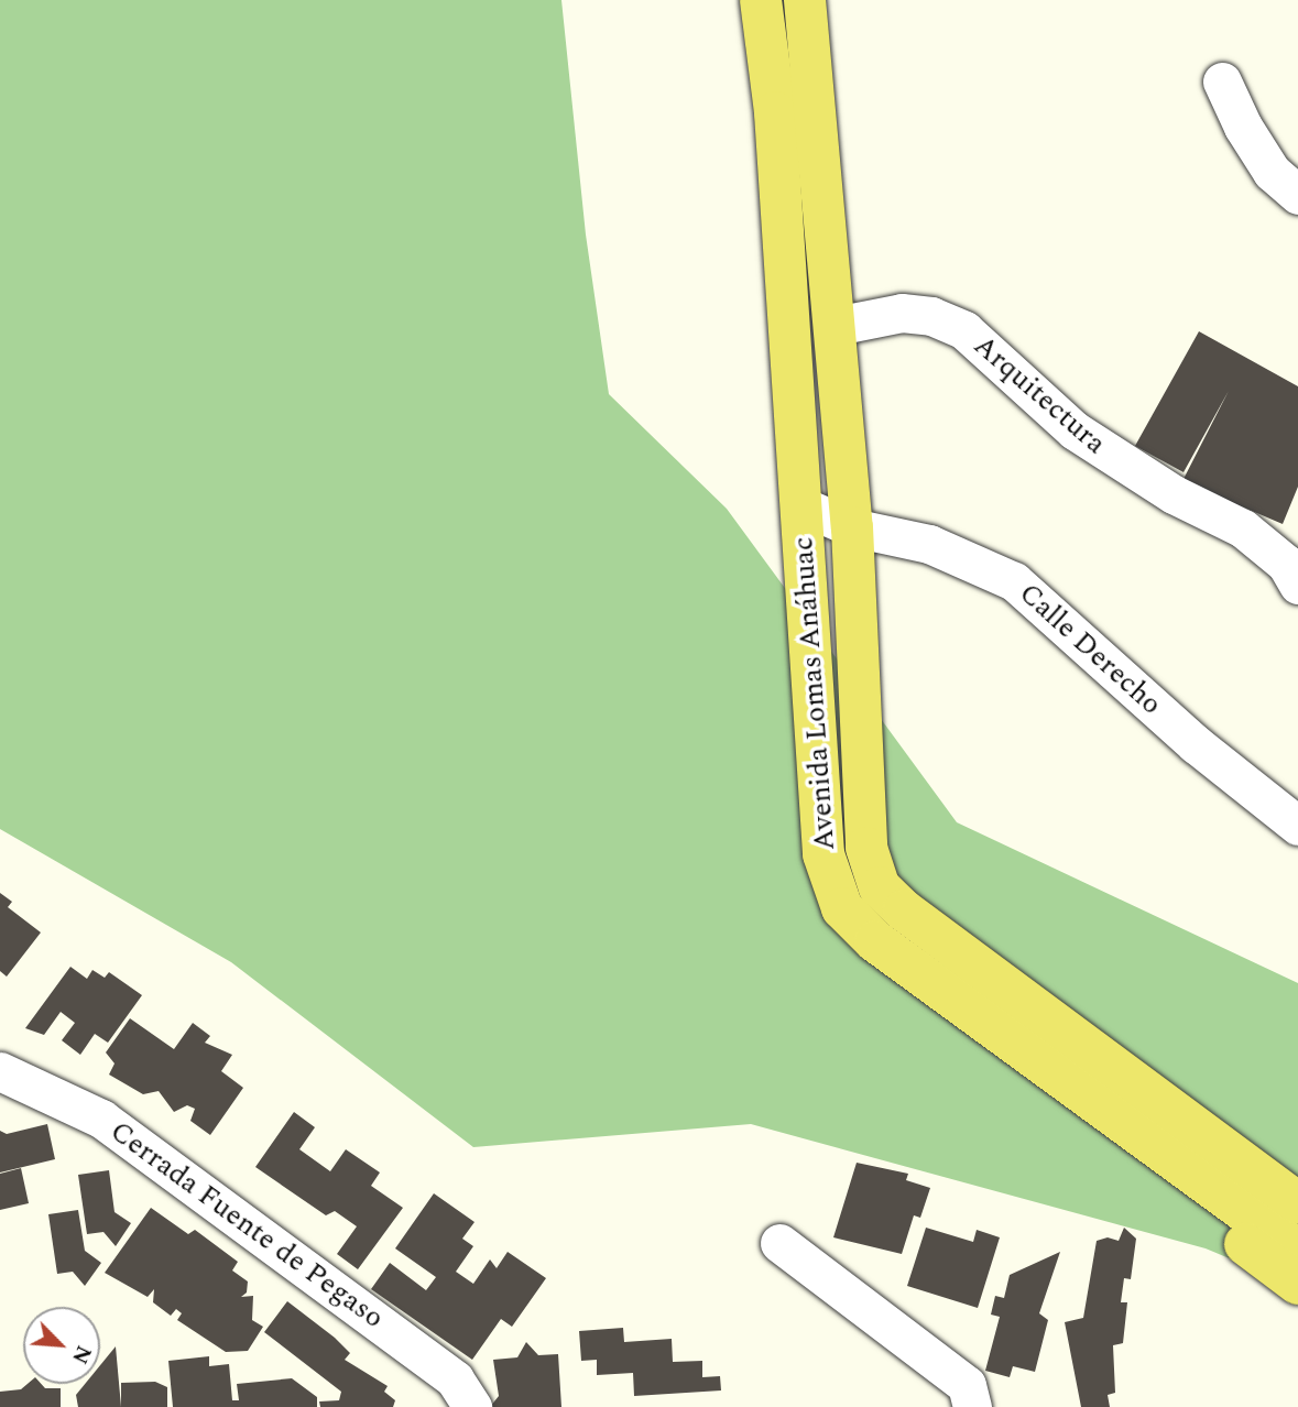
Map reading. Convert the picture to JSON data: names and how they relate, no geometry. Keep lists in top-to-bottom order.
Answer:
{
  "streets": {
    "main road": ["Avenida Lomas Anáhuac"],
    "street": ["Arquitectura", "Calle Derecho", "Cerrada Fuente de Pegaso"]
  },
  "crossings": [
    ["Arquitectura", "Avenida Lomas Anáhuac"],
    ["Calle Derecho", "Avenida Lomas Anáhuac"]
  ],
  "north": "bottom right"
}
